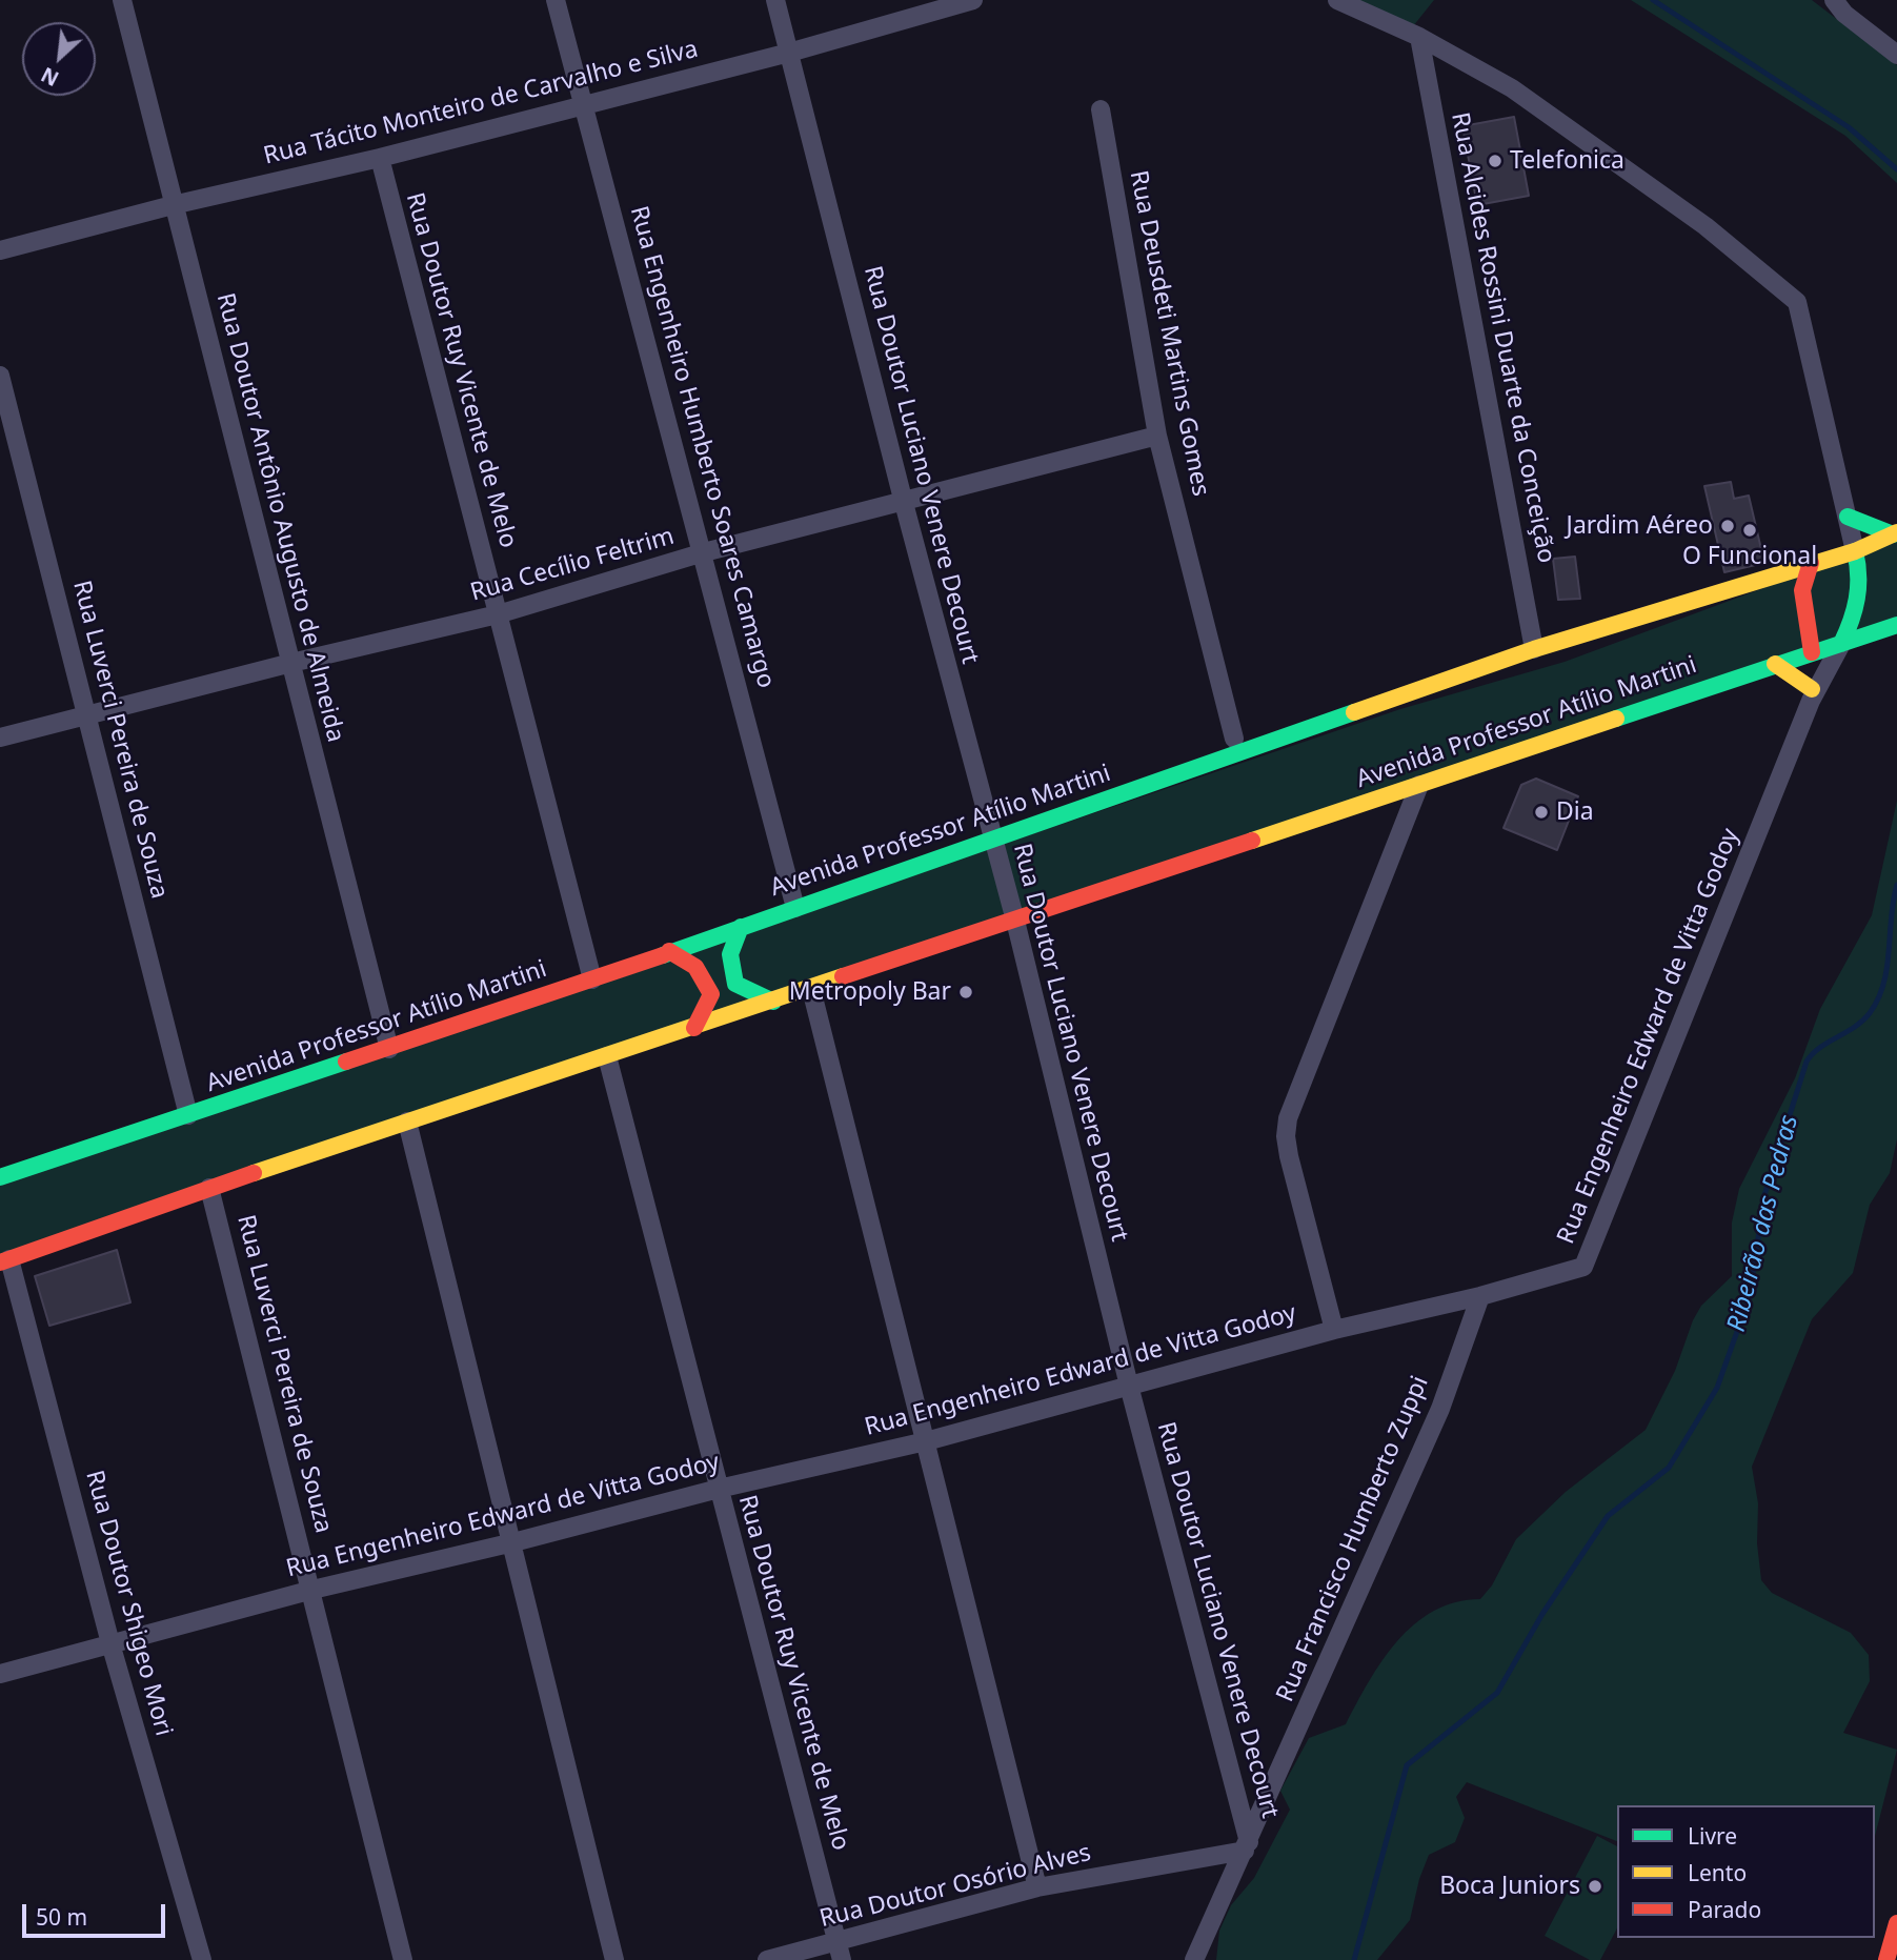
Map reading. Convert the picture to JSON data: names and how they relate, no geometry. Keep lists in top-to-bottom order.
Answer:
{
  "streets": {
    "main road": ["Avenida Professor Atílio Martini"],
    "street": [
      "Rua Tácito Monteiro de Carvalho e Silva",
      "Rua Deusdeti Martins Gomes",
      "Rua Alcides Rossini Duarte da Conceição",
      "Rua Doutor Ruy Vicente de Melo",
      "Rua Engenheiro Humberto Soares Camargo",
      "Rua Doutor Luciano Venere Decourt",
      "Rua Doutor Antônio Augusto de Almeida",
      "Rua Cecílio Feltrim",
      "Rua Luverci Pereira de Souza",
      "Rua Engenheiro Edward de Vitta Godoy",
      "Rua Francisco Humberto Zuppi",
      "Rua Doutor Shigeo Mori",
      "Rua Doutor Osório Alves"
    ]
  },
  "crossings": [
    ["Rua Tácito Monteiro de Carvalho e Silva", "Rua Doutor Ruy Vicente de Melo"],
    ["Rua Tácito Monteiro de Carvalho e Silva", "Rua Engenheiro Humberto Soares Camargo"],
    ["Rua Tácito Monteiro de Carvalho e Silva", "Rua Doutor Luciano Venere Decourt"],
    ["Rua Tácito Monteiro de Carvalho e Silva", "Rua Doutor Antônio Augusto de Almeida"],
    ["Rua Deusdeti Martins Gomes", "Rua Cecílio Feltrim"],
    ["Rua Alcides Rossini Duarte da Conceição", "Avenida Professor Atílio Martini"],
    ["Rua Doutor Ruy Vicente de Melo", "Rua Cecílio Feltrim"],
    ["Rua Doutor Ruy Vicente de Melo", "Avenida Professor Atílio Martini"],
    ["Rua Doutor Ruy Vicente de Melo", "Rua Engenheiro Edward de Vitta Godoy"],
    ["Rua Doutor Ruy Vicente de Melo", "Rua Doutor Osório Alves"],
    ["Rua Engenheiro Humberto Soares Camargo", "Rua Cecílio Feltrim"],
    ["Rua Engenheiro Humberto Soares Camargo", "Avenida Professor Atílio Martini"],
    ["Rua Doutor Luciano Venere Decourt", "Rua Cecílio Feltrim"],
    ["Rua Doutor Luciano Venere Decourt", "Avenida Professor Atílio Martini"],
    ["Rua Doutor Luciano Venere Decourt", "Rua Engenheiro Edward de Vitta Godoy"],
    ["Rua Doutor Luciano Venere Decourt", "Rua Francisco Humberto Zuppi"],
    ["Rua Doutor Luciano Venere Decourt", "Rua Doutor Osório Alves"],
    ["Rua Doutor Antônio Augusto de Almeida", "Rua Cecílio Feltrim"],
    ["Rua Doutor Antônio Augusto de Almeida", "Avenida Professor Atílio Martini"],
    ["Rua Cecílio Feltrim", "Rua Luverci Pereira de Souza"],
    ["Avenida Professor Atílio Martini", "Rua Luverci Pereira de Souza"],
    ["Avenida Professor Atílio Martini", "Rua Engenheiro Edward de Vitta Godoy"],
    ["Avenida Professor Atílio Martini", "Rua Doutor Shigeo Mori"],
    ["Rua Luverci Pereira de Souza", "Rua Engenheiro Edward de Vitta Godoy"],
    ["Rua Engenheiro Edward de Vitta Godoy", "Rua Francisco Humberto Zuppi"],
    ["Rua Engenheiro Edward de Vitta Godoy", "Rua Doutor Shigeo Mori"],
    ["Rua Francisco Humberto Zuppi", "Rua Doutor Osório Alves"]
  ],
  "water": ["Ribeirão das Pedras"],
  "places": [
    "Telefonica",
    "Jardim Aéreo",
    "O Funcional",
    "Dia",
    "Metropoly Bar",
    "Boca Juniors"
  ],
  "legend": ["Livre", "Lento", "Parado"],
  "scale_bar": "50 m",
  "north": "bottom left"
}
